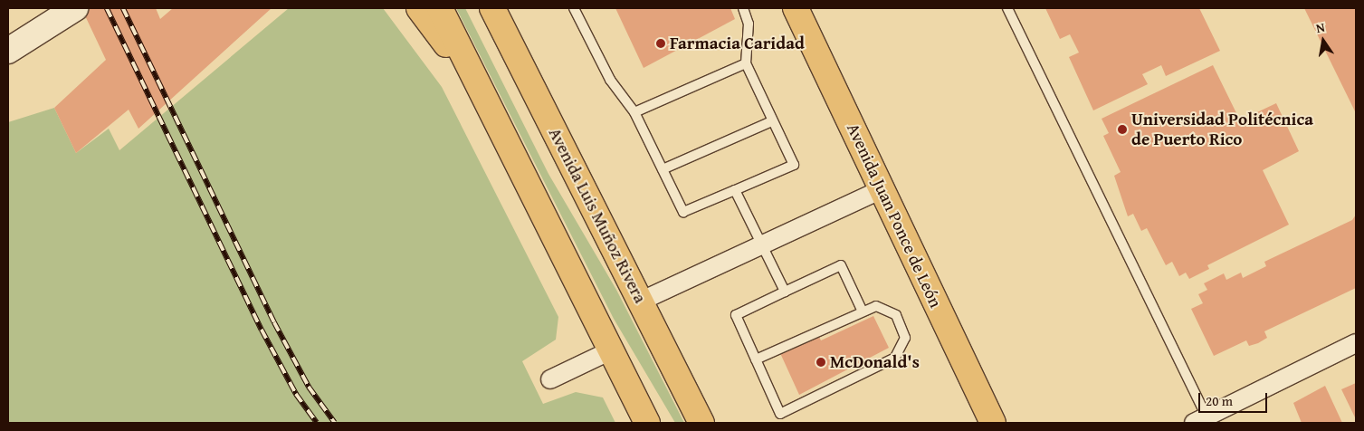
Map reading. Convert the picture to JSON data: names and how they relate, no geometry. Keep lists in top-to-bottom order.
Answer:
{
  "streets": {
    "main road": ["Avenida Luis Muñoz Rivera", "Avenida Juan Ponce de León"]
  },
  "places": ["Farmacia Caridad", "Universidad Politécnica de Puerto Rico", "McDonald's"],
  "scale_bar": "20 m",
  "north": "top"
}
